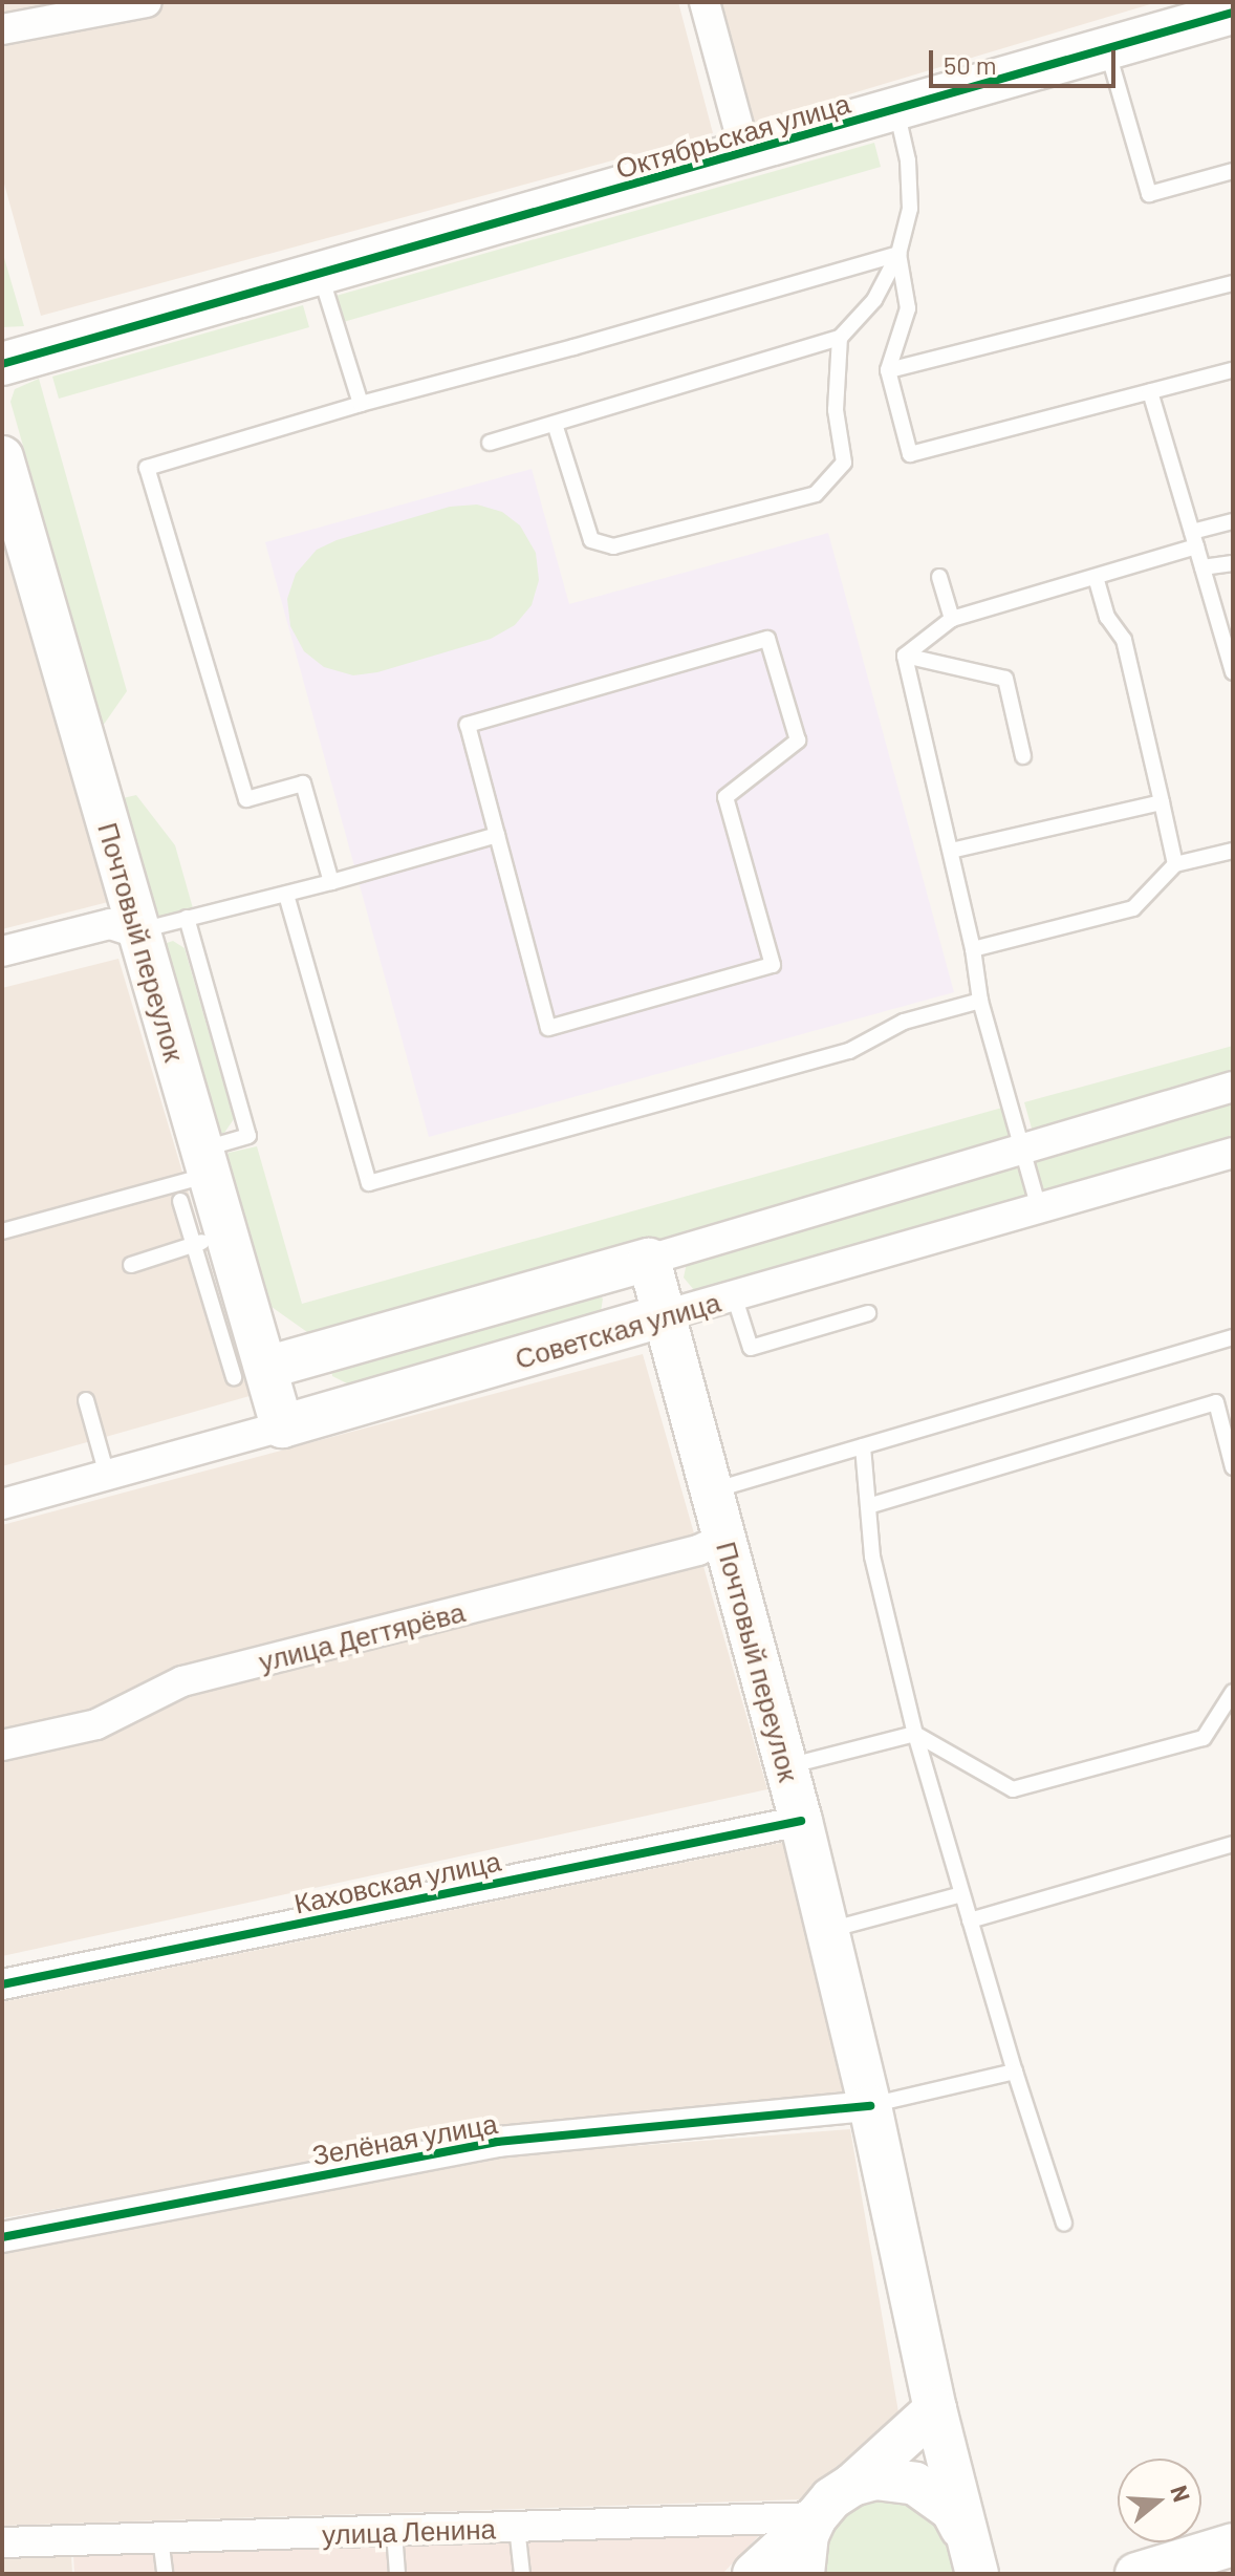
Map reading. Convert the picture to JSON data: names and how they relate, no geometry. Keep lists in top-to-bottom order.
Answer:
{
  "streets": {
    "main road": ["Октябрьская улица", "Почтовый переулок", "Советская улица"],
    "street": [
      "улица Дегтярёва",
      "Каховская улица",
      "Зелёная улица",
      "улица Ленина"
    ]
  },
  "crossings": [
    ["Почтовый переулок", "Советская улица"],
    ["Почтовый переулок", "улица Дегтярёва"],
    ["Почтовый переулок", "Каховская улица"],
    ["Почтовый переулок", "Зелёная улица"]
  ],
  "scale_bar": "50 m",
  "north": "right"
}
